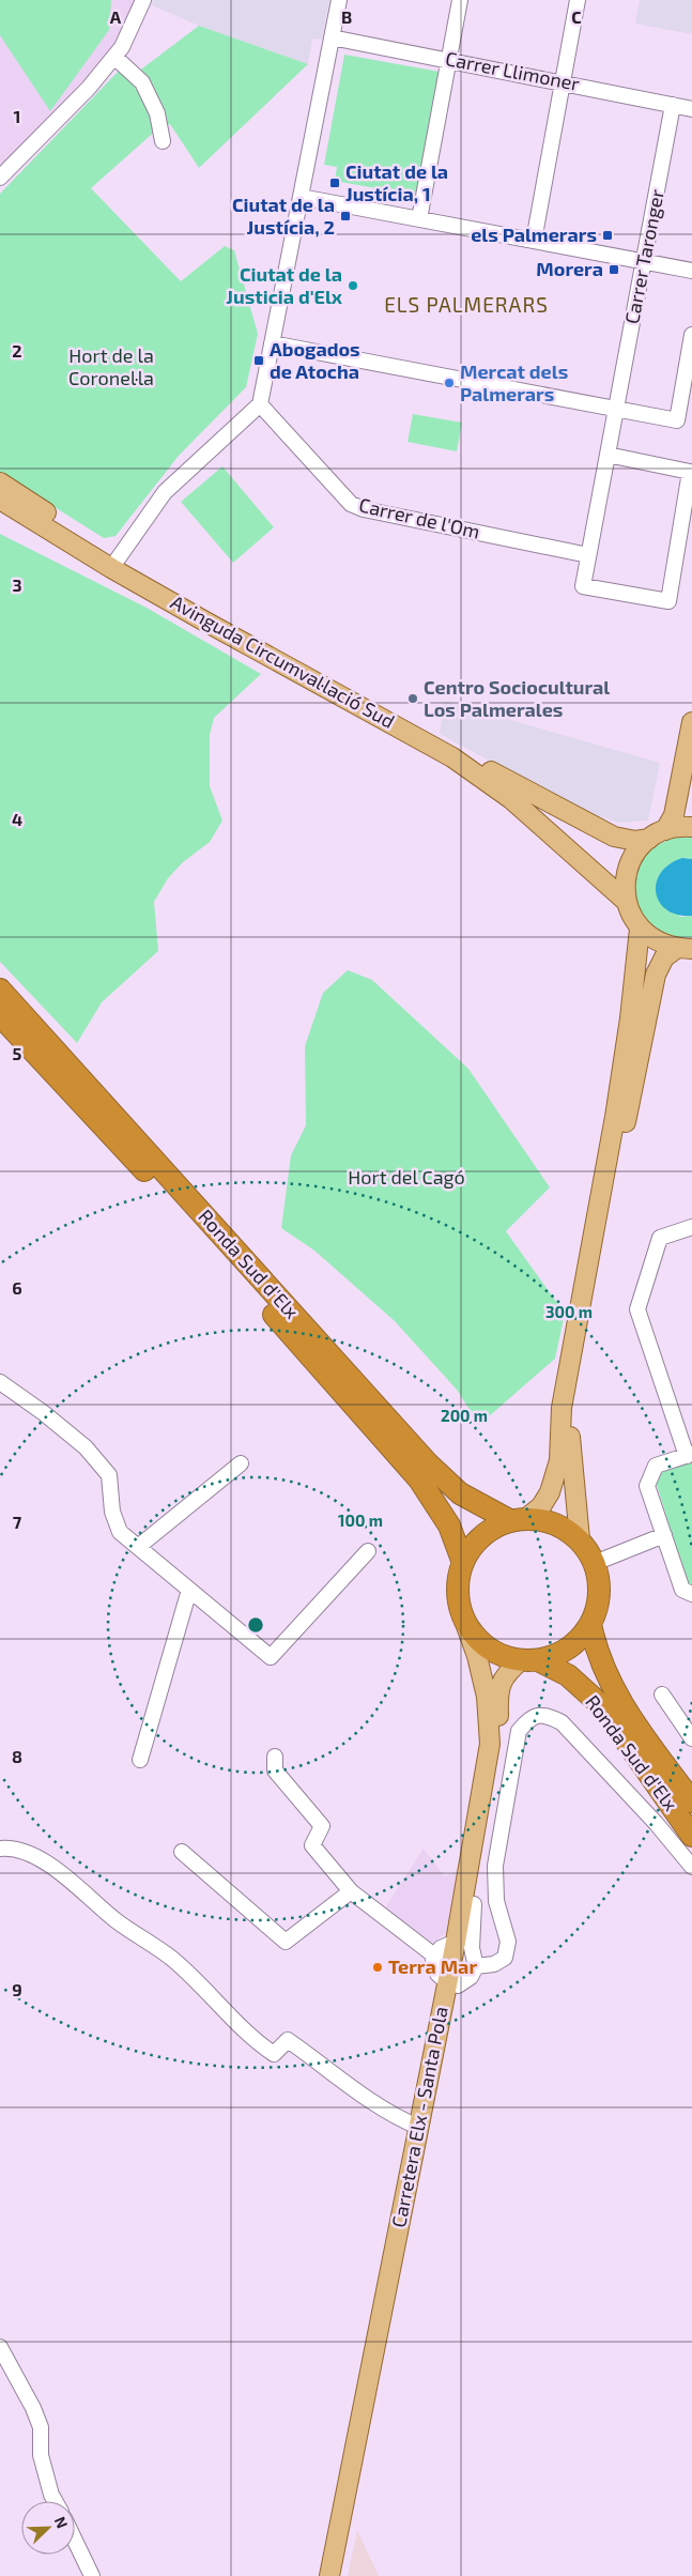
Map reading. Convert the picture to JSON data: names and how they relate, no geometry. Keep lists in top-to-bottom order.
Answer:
{
  "streets": {
    "highway": ["Ronda Sud d'Elx"],
    "main road": ["Avinguda Circumval·lació Sud", "Carretera Elx - Santa Pola"],
    "street": ["Carrer Llimoner", "Carrer Taronger", "Carrer de l'Om"]
  },
  "crossings": [
    ["Carrer Llimoner", "Carrer Taronger"],
    ["Carrer Taronger", "Carrer de l'Om"],
    ["Ronda Sud d'Elx", "Carretera Elx - Santa Pola"]
  ],
  "districts": ["ELS PALMERARS"],
  "parks": ["Hort de la Coronel·la", "Hort del Cagó"],
  "places": {
    "transit": [
      "Ciutat de la Justícia, 1",
      "Ciutat de la Justícia, 2",
      "els Palmerars",
      "Morera",
      "Abogados de Atocha"
    ],
    "other": [
      "Ciutat de la Justicia d'Elx",
      "Mercat dels Palmerars",
      "Centro Sociocultural Los Palmerales",
      "Terra Mar"
    ]
  },
  "north": "top right",
  "grid": {
    "columns": ["A", "B", "C"],
    "rows": [
      "1",
      "2",
      "3",
      "4",
      "5",
      "6",
      "7",
      "8",
      "9"
    ]
  },
  "rings": ["300 m", "200 m", "100 m"]
}
